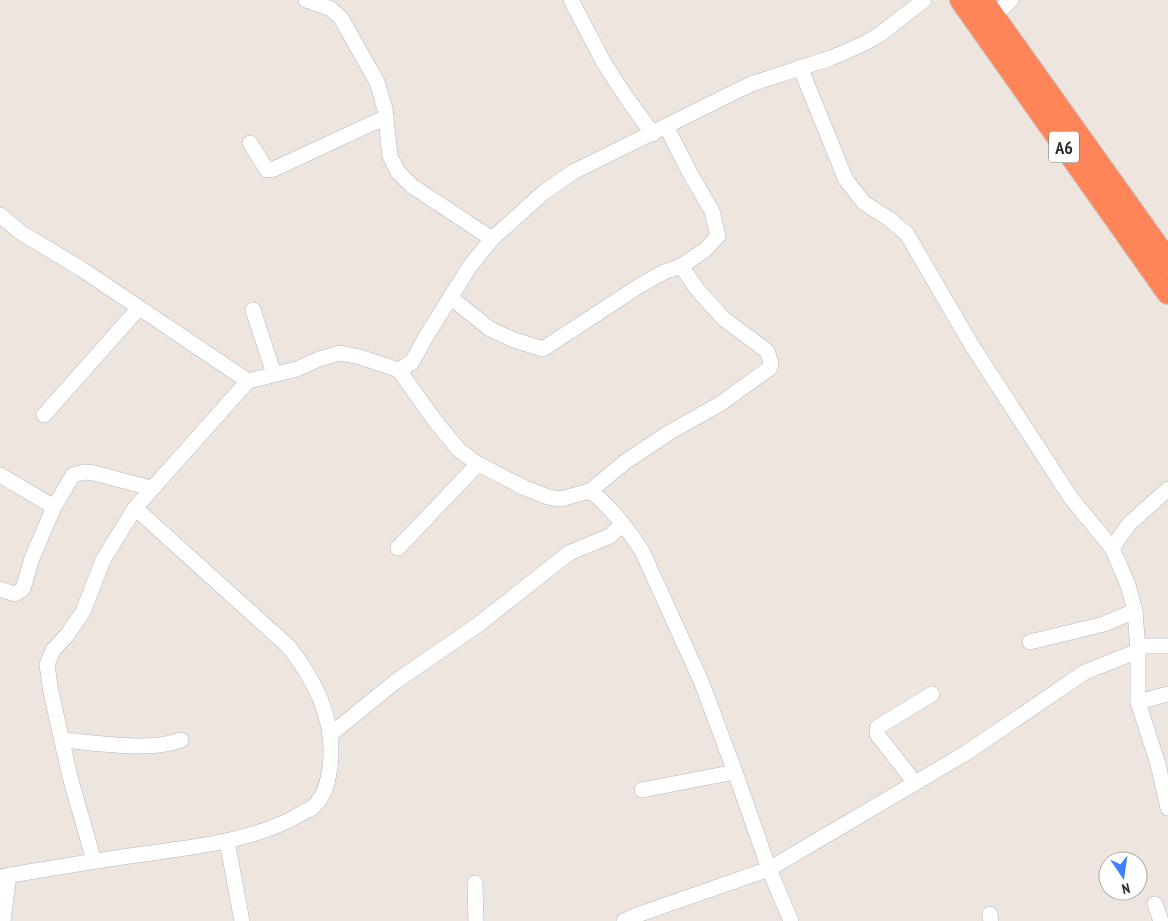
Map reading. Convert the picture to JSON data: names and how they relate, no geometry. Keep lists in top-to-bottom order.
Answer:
{
  "streets": {
    "highway": ["A6"]
  },
  "north": "bottom"
}
